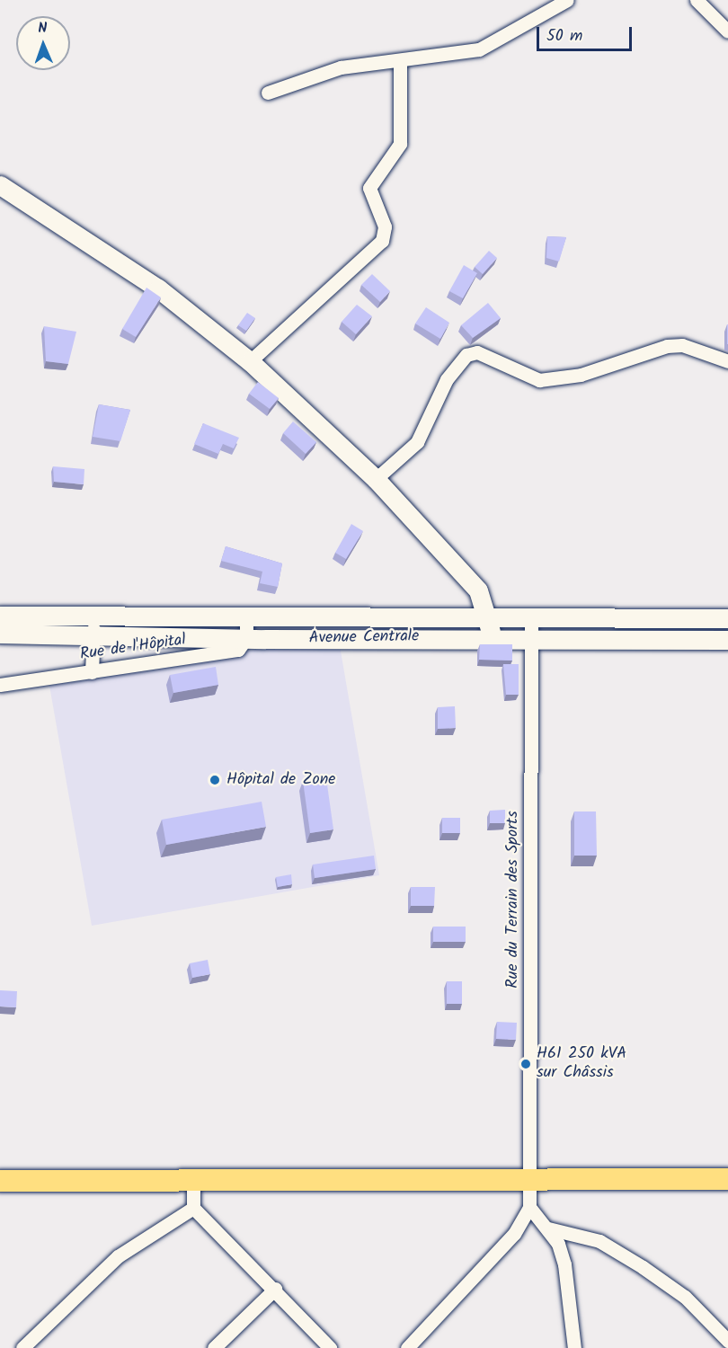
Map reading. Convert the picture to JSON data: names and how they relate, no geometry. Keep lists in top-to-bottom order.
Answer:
{
  "streets": {
    "street": ["Avenue Centrale", "Rue de l'Hôpital", "Rue du Terrain des Sports"]
  },
  "crossings": [
    ["Avenue Centrale", "Rue de l'Hôpital"],
    ["Avenue Centrale", "Rue du Terrain des Sports"]
  ],
  "places": ["Hôpital de Zone", "H61 250 kVA sur Châssis"],
  "scale_bar": "50 m",
  "north": "top"
}
